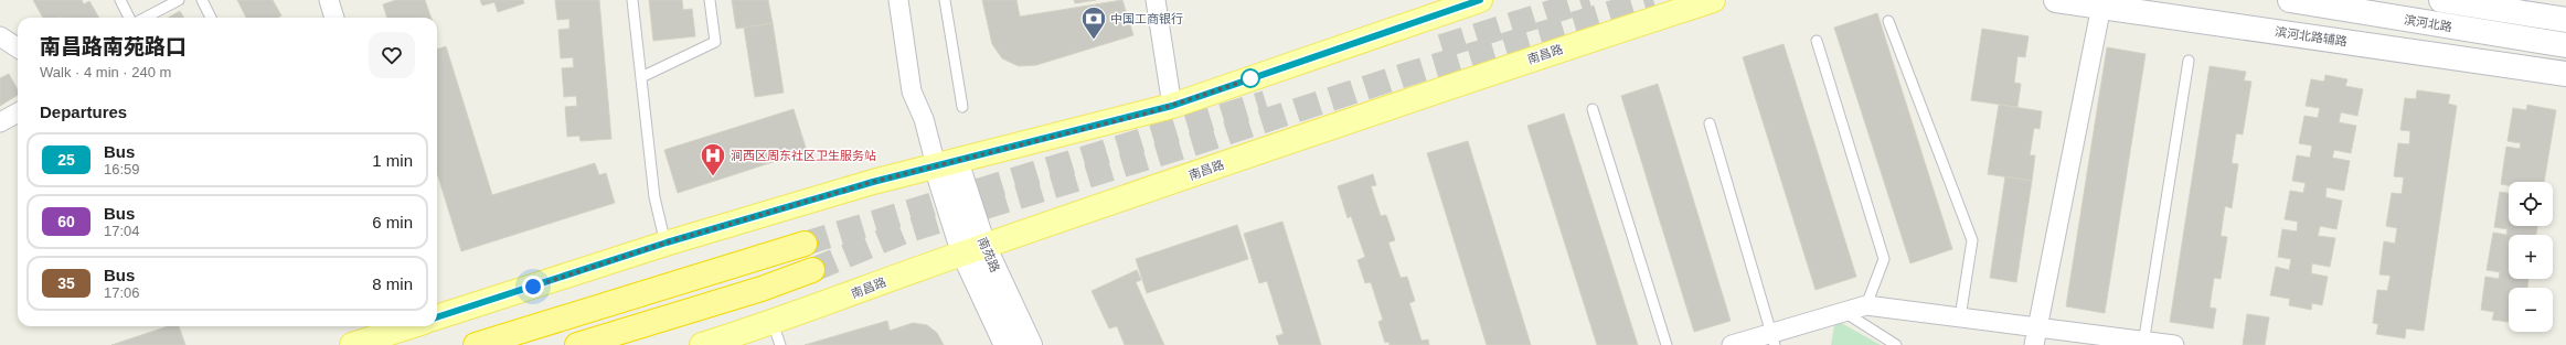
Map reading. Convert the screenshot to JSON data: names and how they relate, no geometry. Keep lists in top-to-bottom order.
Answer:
{
  "streets": {
    "main road": [
      "滨河北路",
      "滨河北路辅路",
      "南昌路",
      "南苑路"
    ]
  },
  "crossings": [
    ["南昌路", "南苑路"]
  ],
  "places": {
    "bank": ["中国工商银行"],
    "hospital": ["涧西区周东社区卫生服务站"]
  },
  "lines": ["bus line 25"],
  "page": {
    "heading": [
      ["南昌路南苑路口", "Walk · 4 min · 240 m"],
      "Departures"
    ],
    "list": [
      {
        "mark": "25",
        "name": "Bus",
        "note": "16:59",
        "value": "1 min"
      },
      {
        "mark": "60",
        "name": "Bus",
        "note": "17:04",
        "value": "6 min"
      },
      {
        "mark": "35",
        "name": "Bus",
        "note": "17:06",
        "value": "8 min"
      }
    ],
    "map_buttons": ["+", "−"]
  }
}
